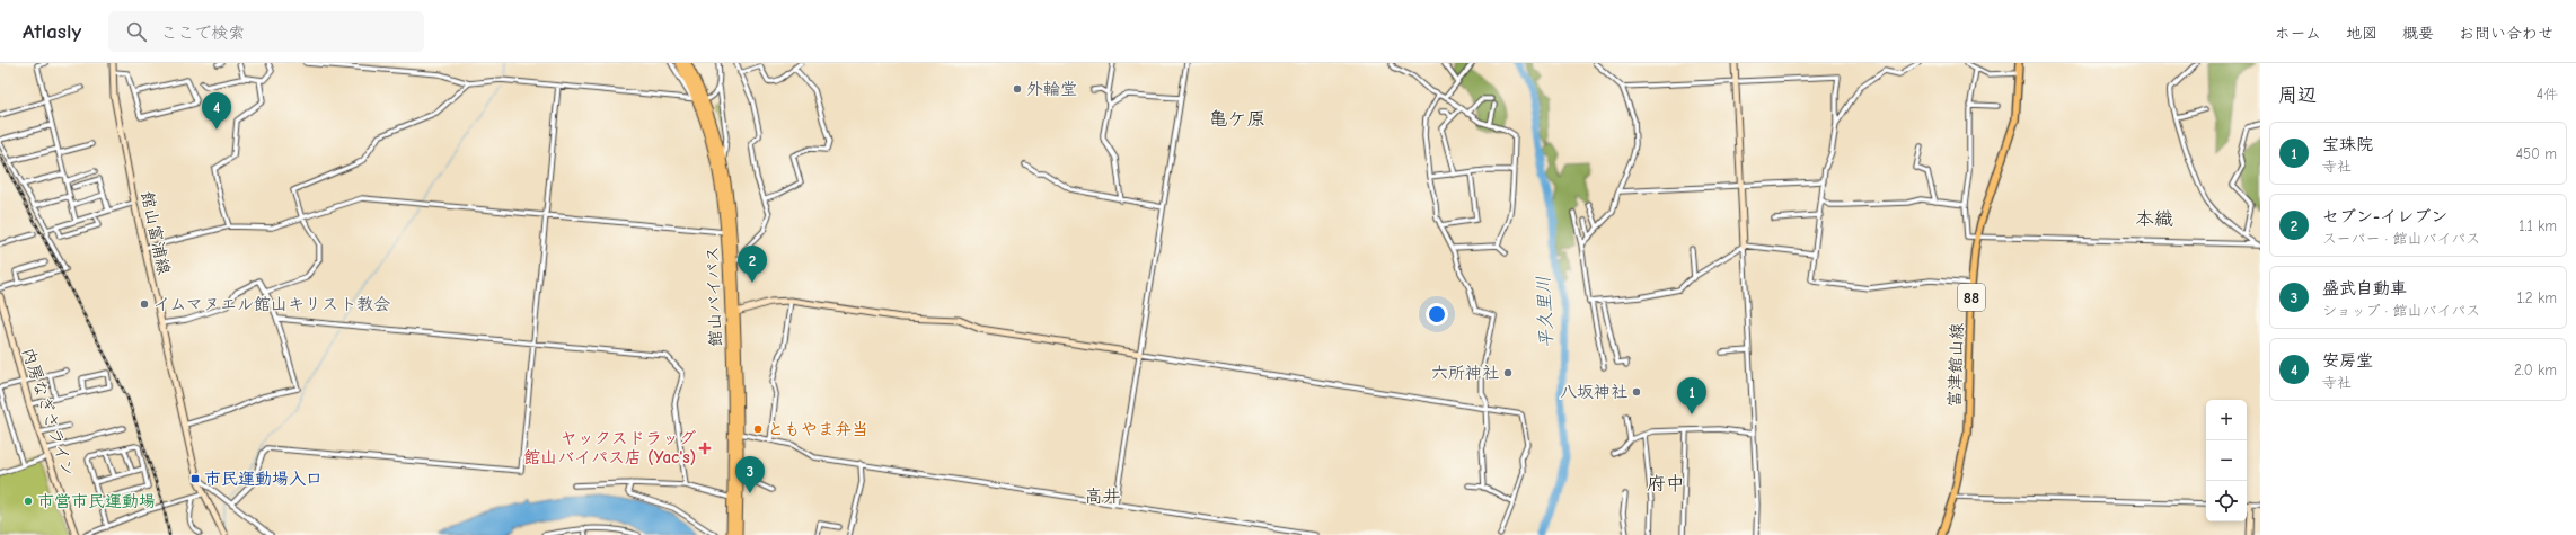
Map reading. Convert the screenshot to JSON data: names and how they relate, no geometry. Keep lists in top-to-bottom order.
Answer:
{
  "streets": {
    "highway": ["館山バイパス"],
    "main road": ["88", "富津館山線"],
    "street": ["館山富浦線", "内房なぎさライン"]
  },
  "districts": [
    "亀ケ原",
    "本織",
    "府中",
    "高井"
  ],
  "water": ["平久里川"],
  "places": {
    "other": [
      "外輪堂",
      "イムマヌエル館山キリスト教会",
      "六所神社",
      "八坂神社",
      "ともやま弁当",
      "市営市民運動場"
    ],
    "health": ["ヤックスドラッグ 館山バイパス店 (Yac's)"],
    "transit": ["市民運動場入口"]
  },
  "page": {
    "header": "Atlasly",
    "search": "ここで検索",
    "nav": [
      "ホーム",
      "地図",
      "概要",
      "お問い合わせ"
    ],
    "heading": ["周辺", "4件"],
    "pins": [
      "4",
      "2",
      "1",
      "3"
    ],
    "list": [
      {
        "mark": "1",
        "name": "宝珠院",
        "note": "寺社",
        "value": "450 m"
      },
      {
        "mark": "2",
        "name": "セブン-イレブン",
        "note": "スーパー · 館山バイパス",
        "value": "1.1 km"
      },
      {
        "mark": "3",
        "name": "盛武自動車",
        "note": "ショップ · 館山バイパス",
        "value": "1.2 km"
      },
      {
        "mark": "4",
        "name": "安房堂",
        "note": "寺社",
        "value": "2.0 km"
      }
    ],
    "map_buttons": ["+", "−"]
  }
}
